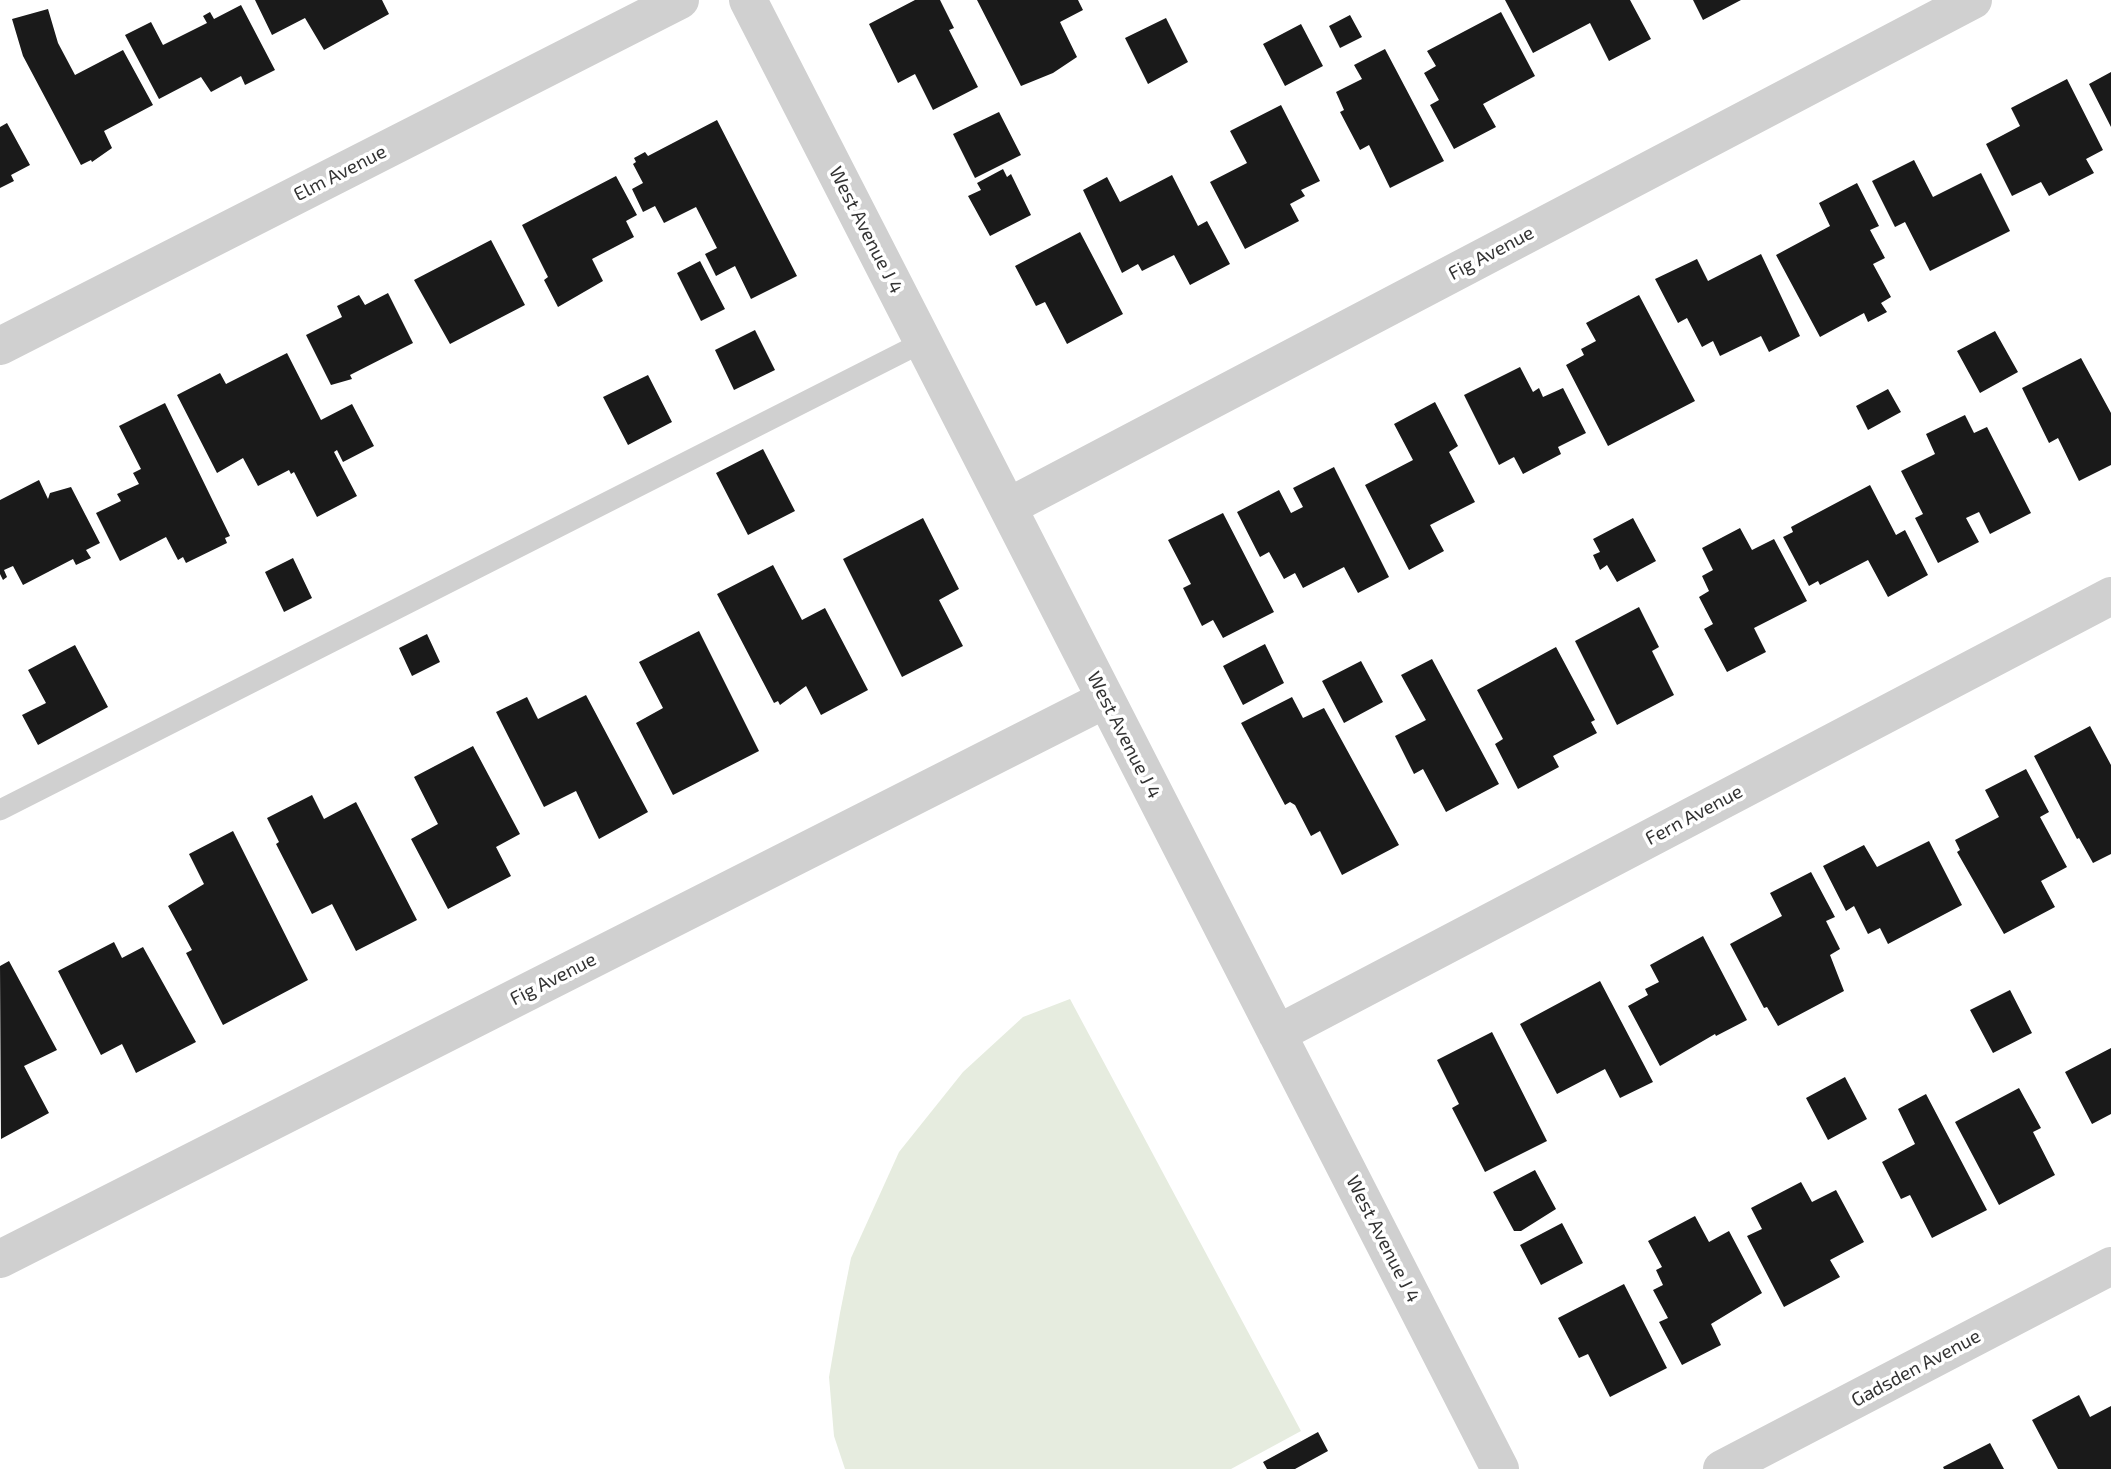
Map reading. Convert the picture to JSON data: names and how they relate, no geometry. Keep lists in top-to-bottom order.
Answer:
{
  "streets": {
    "street": [
      "Elm Avenue",
      "West Avenue J 4",
      "Fig Avenue",
      "Fern Avenue",
      "Gadsden Avenue"
    ]
  },
  "crossings": [
    ["West Avenue J 4", "Fig Avenue"],
    ["West Avenue J 4", "Fern Avenue"]
  ]
}
